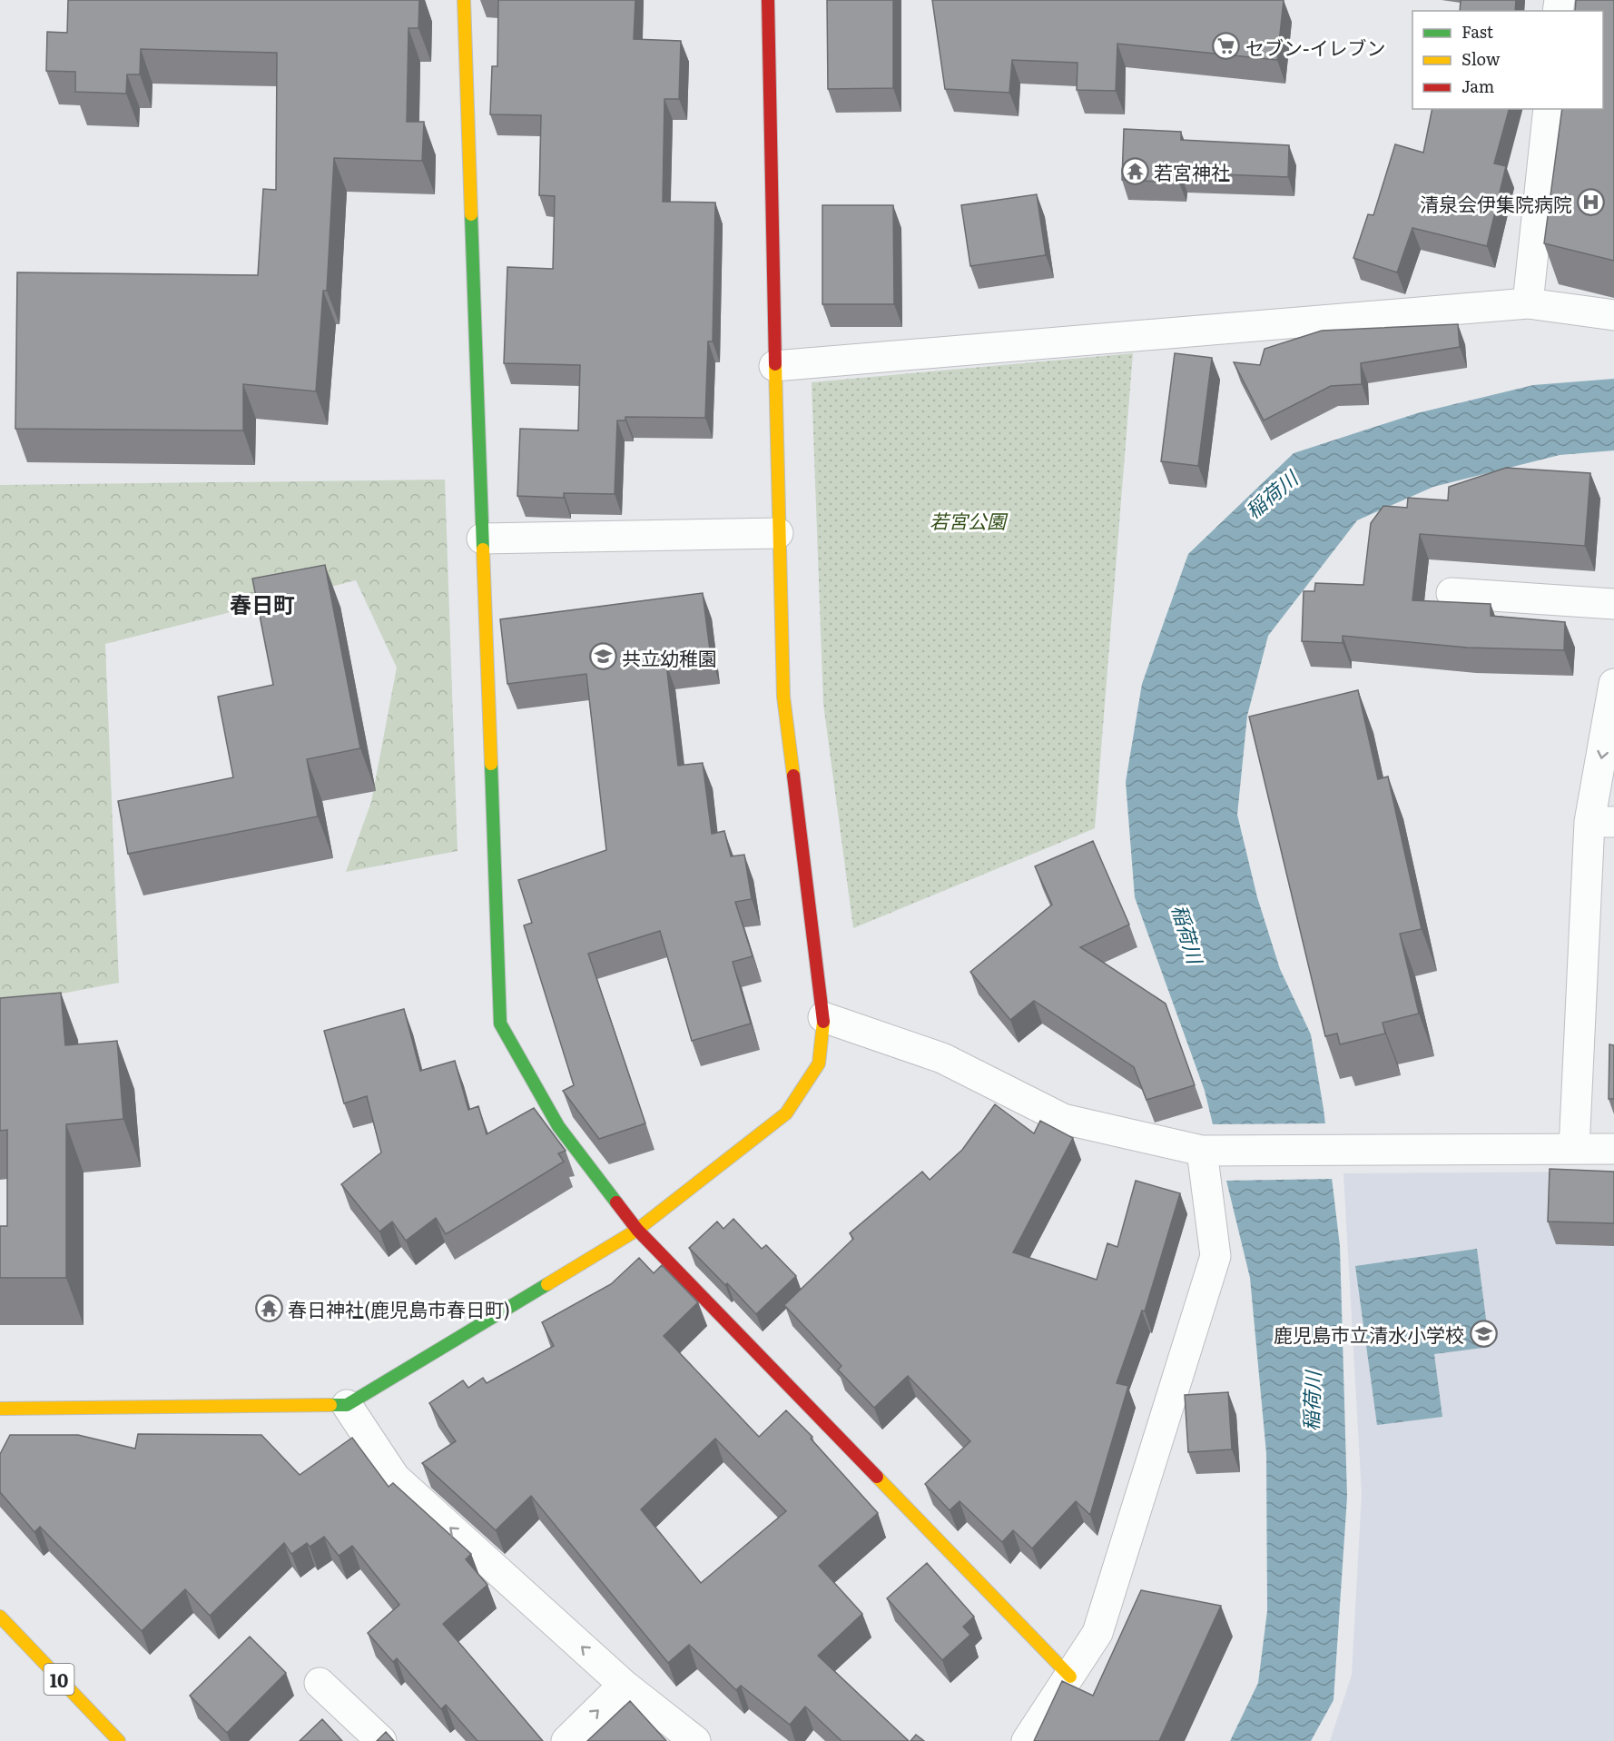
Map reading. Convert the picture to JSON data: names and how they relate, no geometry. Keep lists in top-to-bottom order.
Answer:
{
  "streets": {
    "main road": ["10"]
  },
  "districts": ["春日町"],
  "water": ["稲荷川"],
  "parks": ["若宮公園"],
  "places": {
    "supermarket": ["セブン-イレブン"],
    "temple": ["若宮神社", "春日神社(鹿児島市春日町)"],
    "hospital": ["清泉会伊集院病院"],
    "school or university": ["共立幼稚園", "鹿児島市立清水小学校"]
  },
  "legend": ["Fast", "Slow", "Jam"]
}
